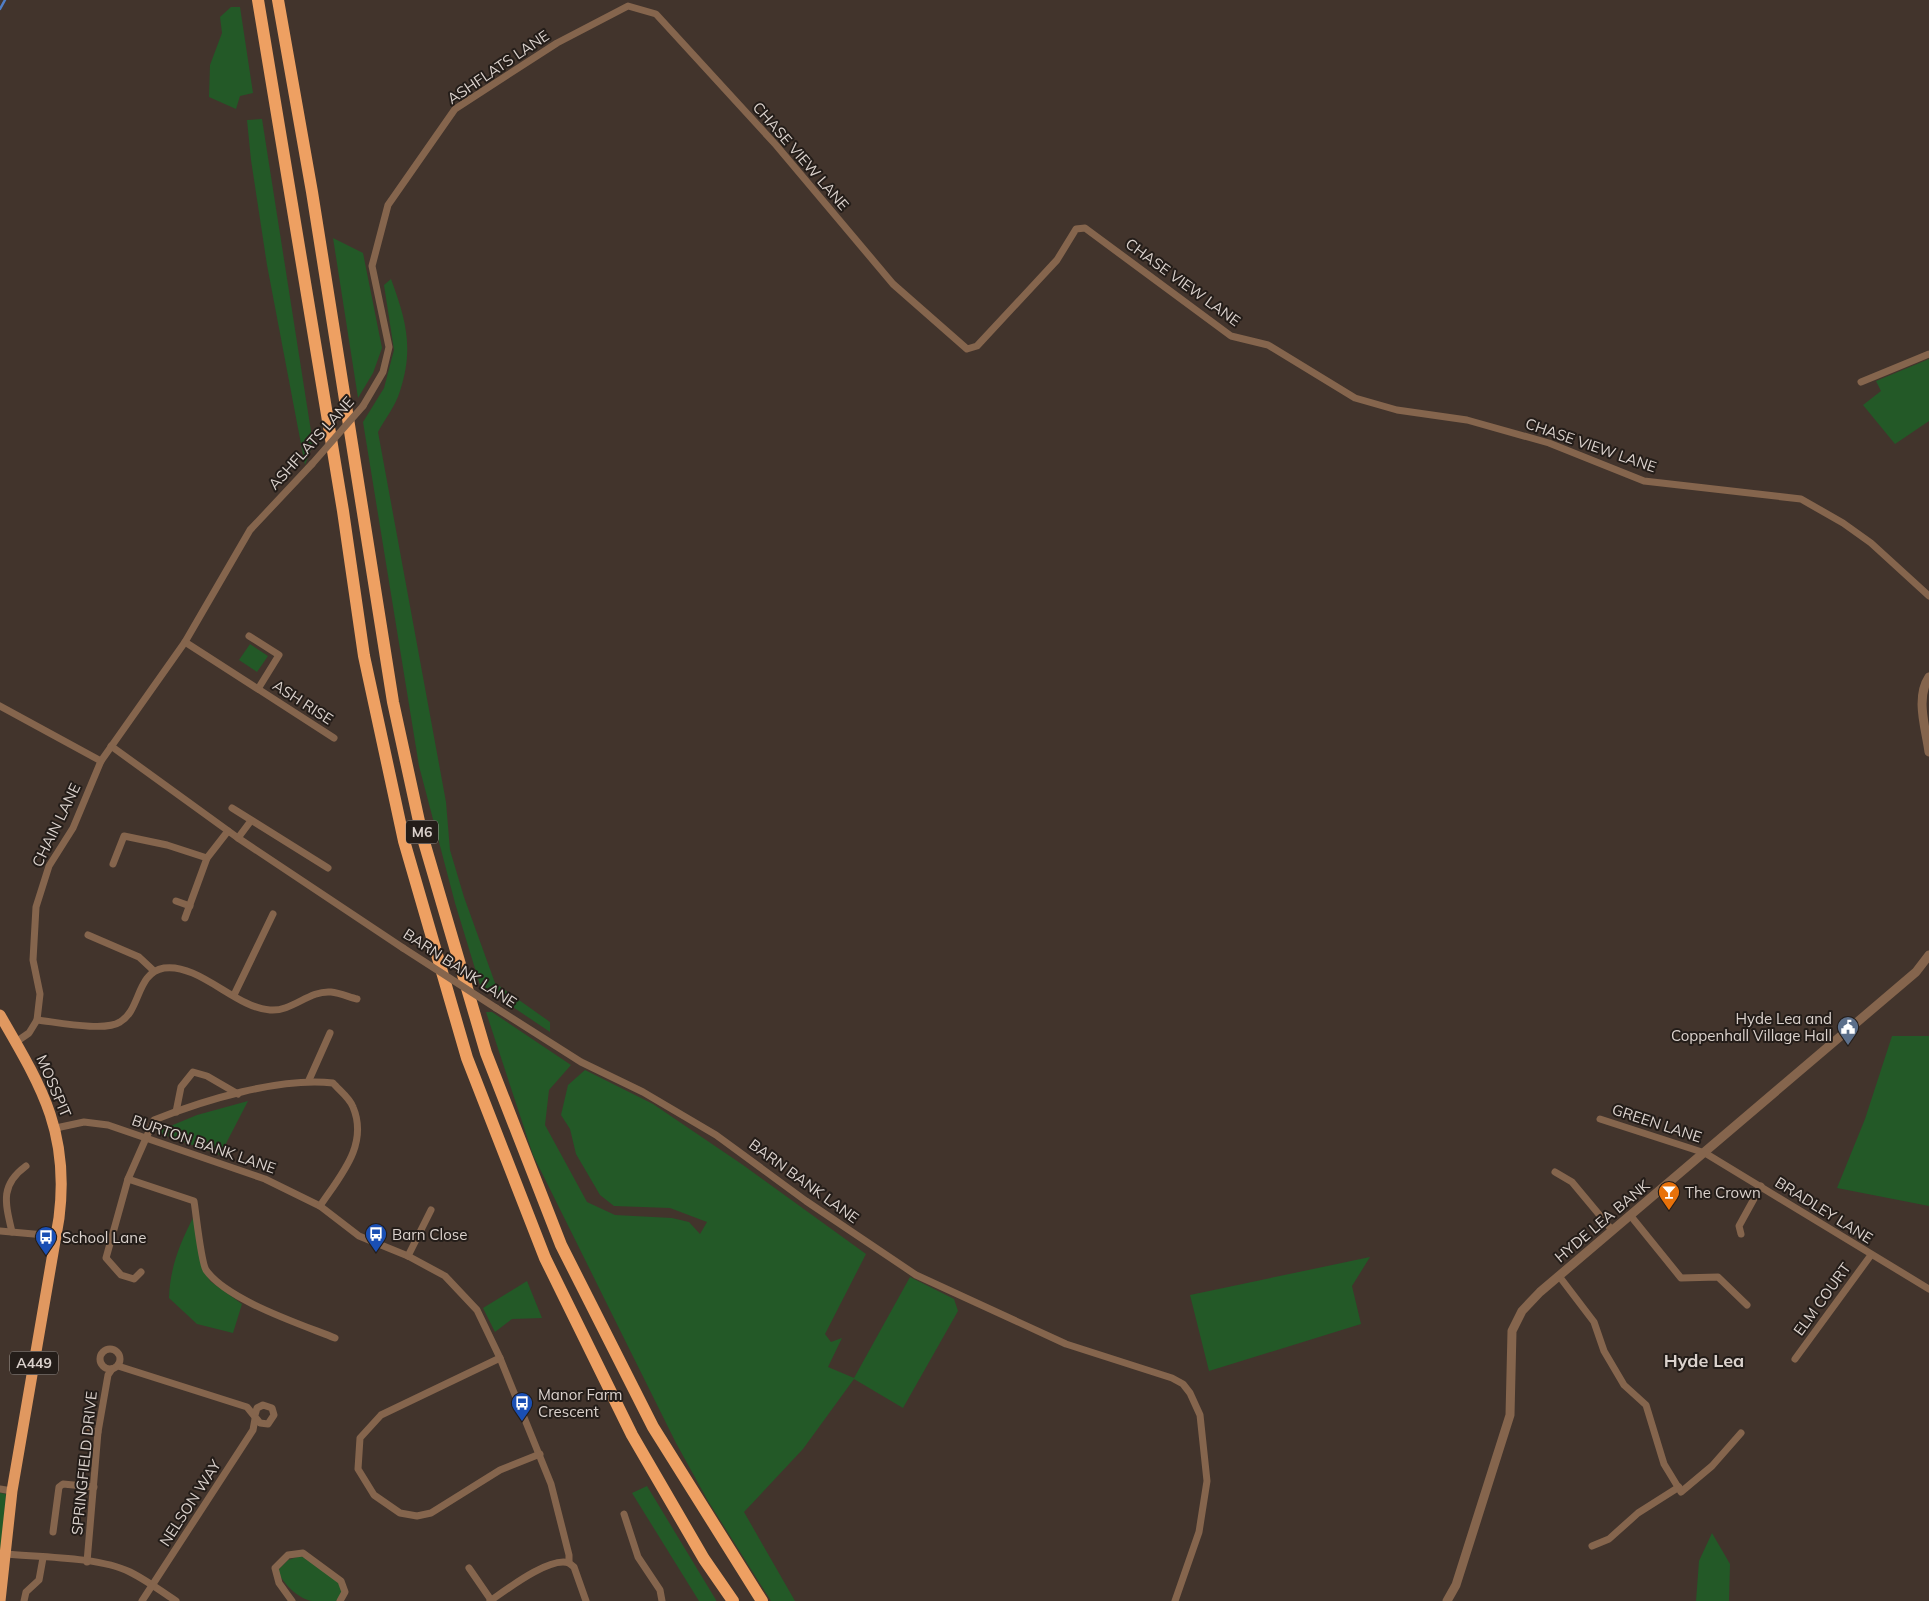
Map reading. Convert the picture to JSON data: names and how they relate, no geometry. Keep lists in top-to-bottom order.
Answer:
{
  "streets": {
    "highway": ["M6", "MOSSPIT", "A449"],
    "street": [
      "ASHFLATS LANE",
      "CHASE VIEW LANE",
      "ASH RISE",
      "CHAIN LANE",
      "BARN BANK LANE",
      "GREEN LANE",
      "BURTON BANK LANE",
      "BRADLEY LANE",
      "HYDE LEA BANK",
      "ELM COURT",
      "SPRINGFIELD DRIVE",
      "NELSON WAY"
    ]
  },
  "crossings": [
    ["ASHFLATS LANE", "CHASE VIEW LANE"],
    ["ASHFLATS LANE", "ASH RISE"],
    ["ASHFLATS LANE", "CHAIN LANE"],
    ["ASHFLATS LANE", "BARN BANK LANE"],
    ["MOSSPIT", "BURTON BANK LANE"],
    ["MOSSPIT", "A449"],
    ["GREEN LANE", "BRADLEY LANE"],
    ["GREEN LANE", "HYDE LEA BANK"],
    ["BRADLEY LANE", "HYDE LEA BANK"],
    ["BRADLEY LANE", "ELM COURT"],
    ["SPRINGFIELD DRIVE", "NELSON WAY"]
  ],
  "districts": ["Hyde Lea"],
  "places": {
    "public building": ["Hyde Lea and Coppenhall Village Hall"],
    "bar": ["The Crown"],
    "bus stop": ["Barn Close", "School Lane", "Manor Farm Crescent"]
  }
}
